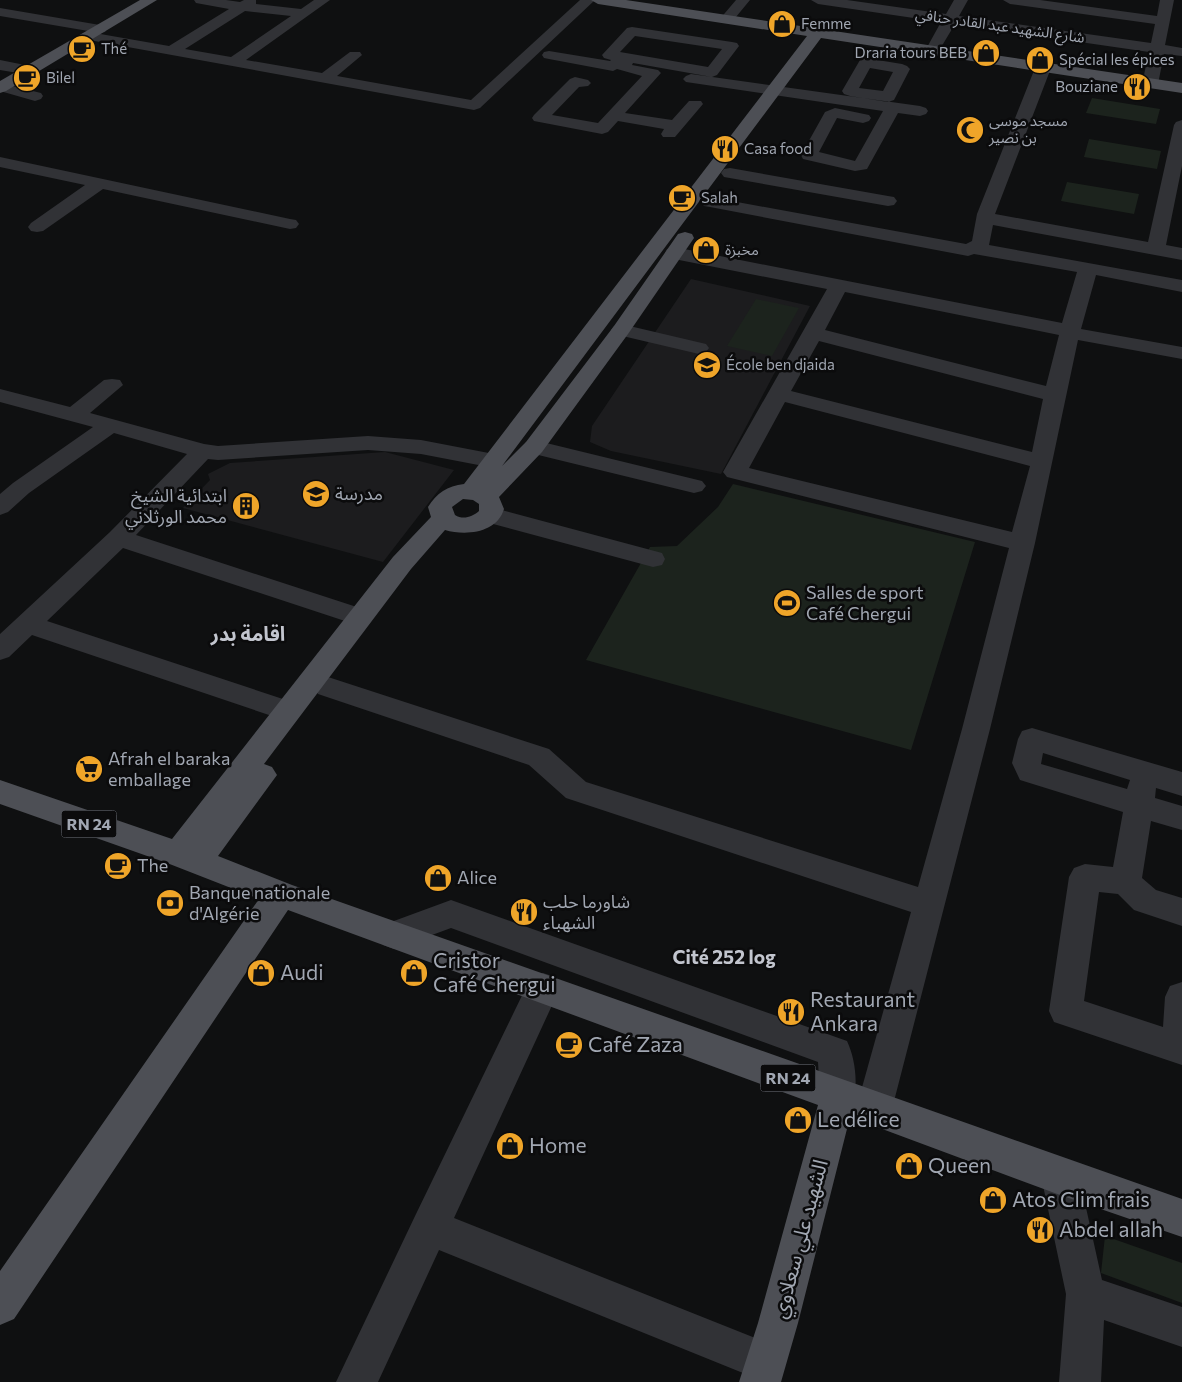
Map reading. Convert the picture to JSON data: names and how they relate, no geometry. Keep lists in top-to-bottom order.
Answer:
{
  "streets": {
    "main road": ["RN 24", "الشهيد علي سعلاوي"],
    "street": ["شارع الشهيد عبد القادر حنافي"]
  },
  "crossings": [
    ["RN 24", "الشهيد علي سعلاوي"]
  ],
  "districts": ["اقامة بدر", "Cité 252 log"],
  "places": {
    "shop": [
      "Femme",
      "Draria tours BEB",
      "Spécial les épices",
      "مخبزة",
      "Alice",
      "Audi",
      "Cristor Café Chergui",
      "Le délice",
      "Home",
      "Queen",
      "Atos Clim frais"
    ],
    "cafe": [
      "Thé",
      "Bilel",
      "Salah",
      "The",
      "Café Zaza"
    ],
    "restaurant": [
      "Bouziane",
      "Casa food",
      "شاورما حلب الشهباء",
      "Restaurant Ankara",
      "Abdel allah"
    ],
    "mosque": ["مسجد موسى بن نصير"],
    "school or university": ["École ben djaida", "مدرسة"],
    "building": ["ابتدائية الشيخ محمد الورثلاني"],
    "sports": ["Salles de sport Café Chergui"],
    "supermarket": ["Afrah el baraka emballage"],
    "bank": ["Banque nationale d'Algérie"]
  }
}
